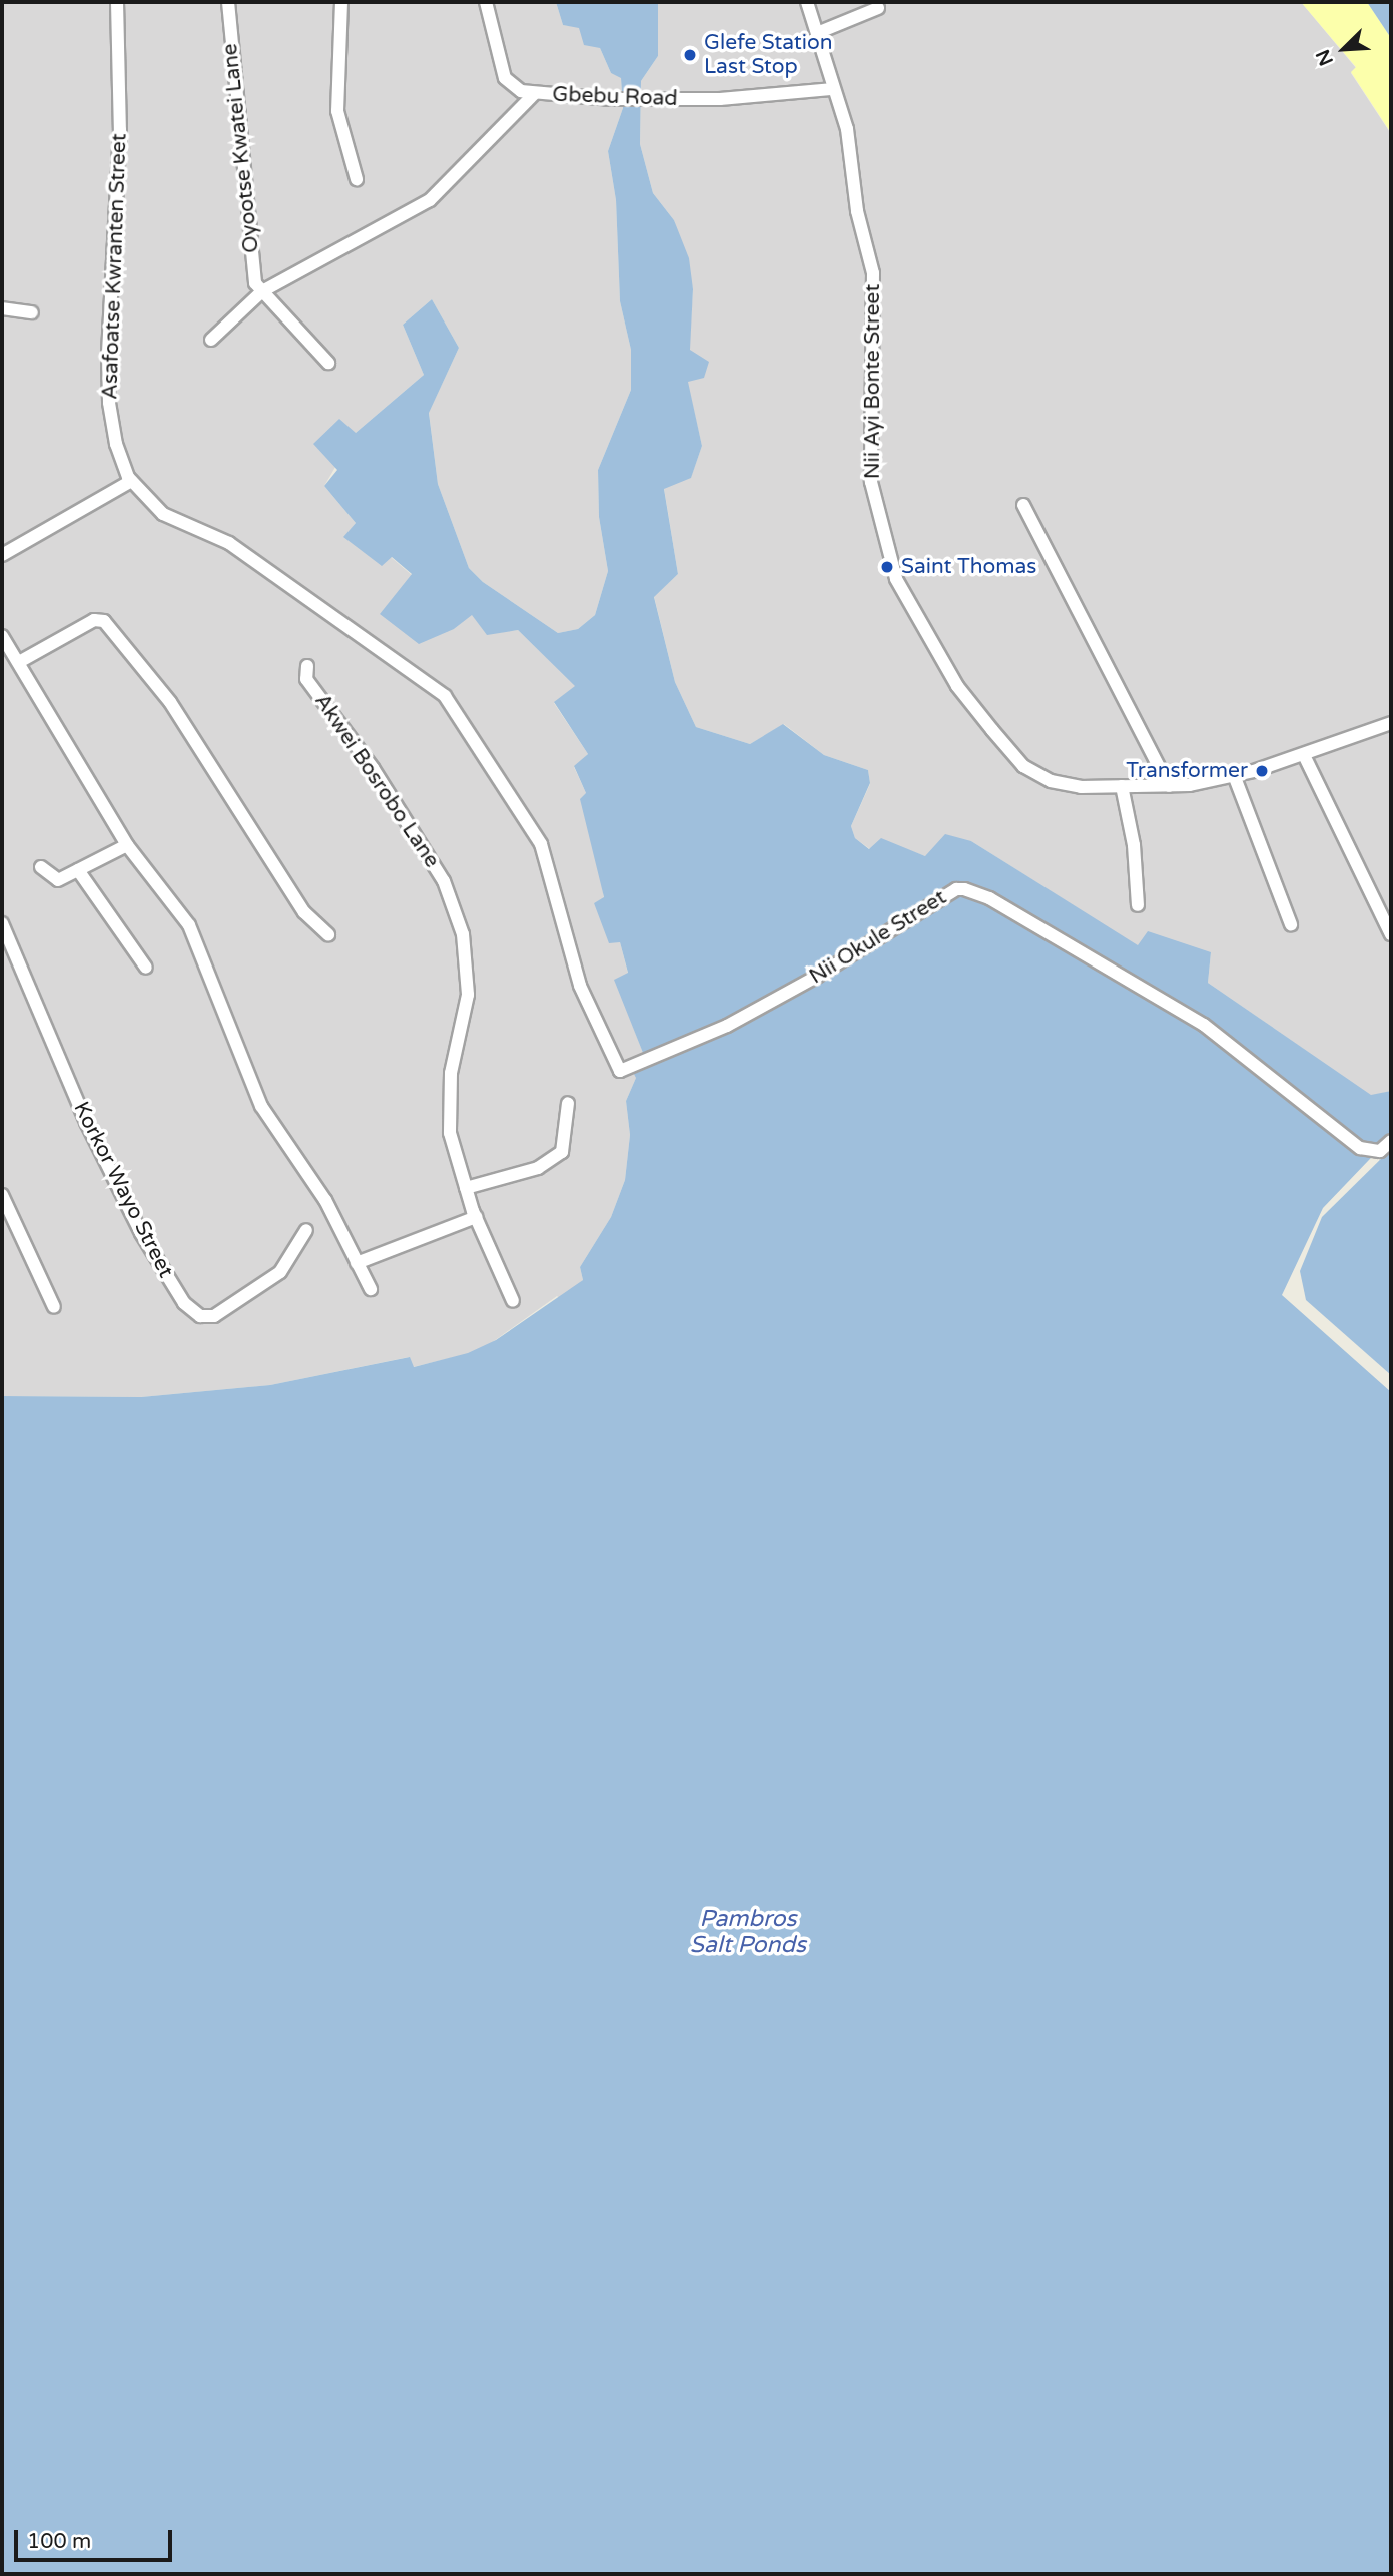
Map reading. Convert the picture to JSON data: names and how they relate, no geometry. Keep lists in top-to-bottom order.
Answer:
{
  "streets": {
    "street": [
      "Gbebu Road",
      "Oyootse Kwatei Lane",
      "Asafoatse Kwranten Street",
      "Nii Ayi Bonte Street",
      "Akwei Bosrobo Lane",
      "Nii Okule Street",
      "Korkor Wayo Street"
    ]
  },
  "crossings": [
    ["Gbebu Road", "Nii Ayi Bonte Street"],
    ["Asafoatse Kwranten Street", "Nii Okule Street"]
  ],
  "water": ["Pambros Salt Ponds"],
  "places": ["Glefe Station Last Stop", "Saint Thomas", "Transformer"],
  "scale_bar": "100 m",
  "north": "bottom left"
}
